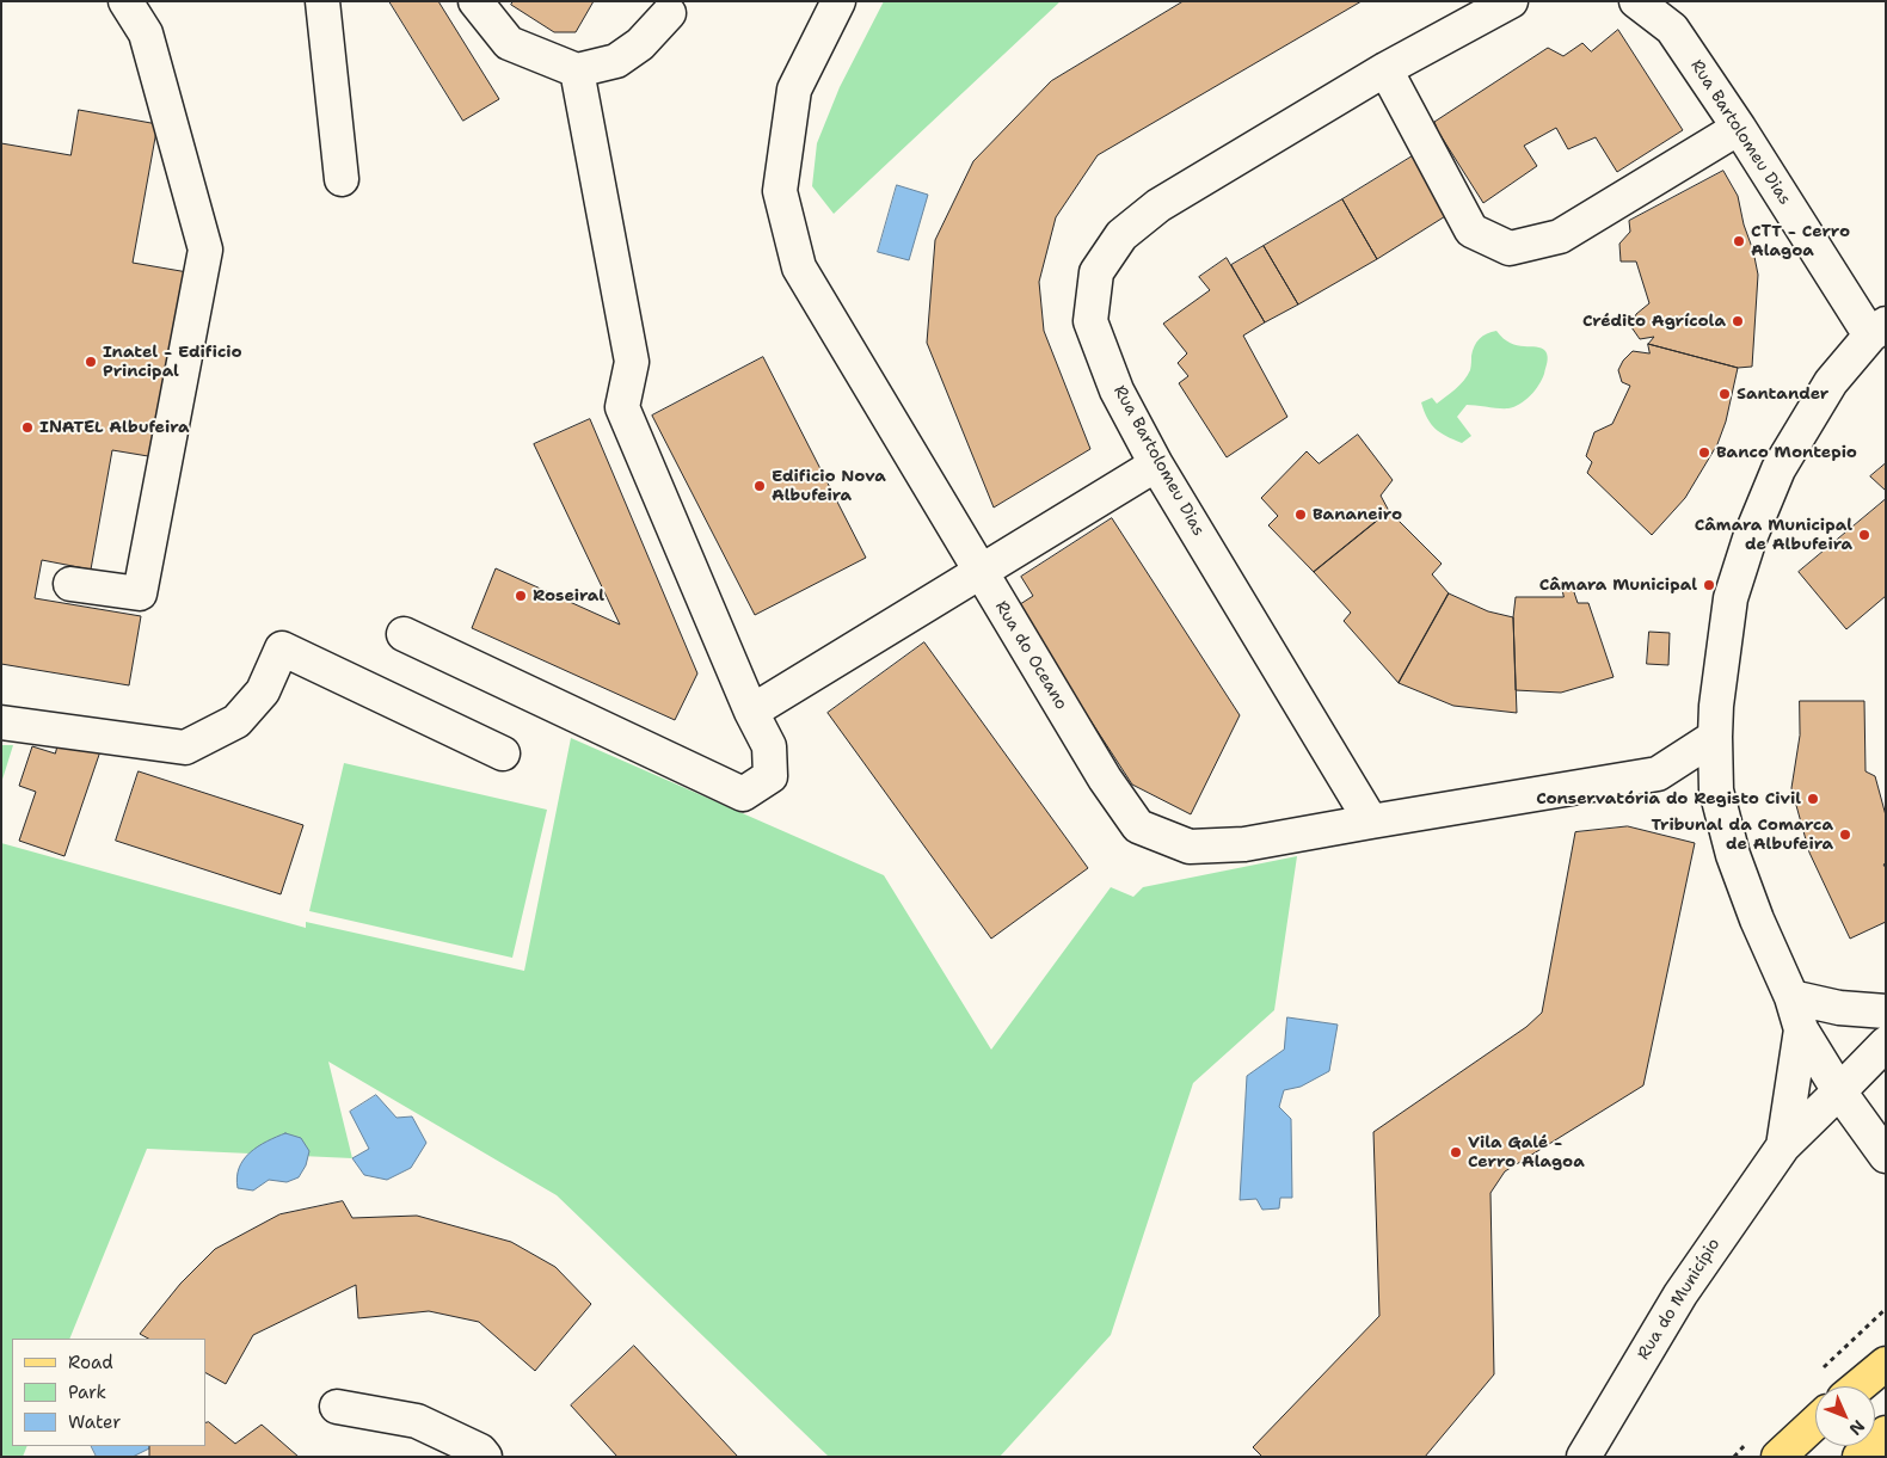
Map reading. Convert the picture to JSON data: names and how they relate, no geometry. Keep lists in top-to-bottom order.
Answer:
{
  "streets": {
    "street": ["Rua Bartolomeu Dias", "Rua do Oceano", "Rua do Município"]
  },
  "crossings": [
    ["Rua Bartolomeu Dias", "Rua do Oceano"]
  ],
  "places": [
    "CTT - Cerro Alagoa",
    "Crédito Agrícola",
    "Inatel - Edificio Principal",
    "Santander",
    "INATEL Albufeira",
    "Banco Montepio",
    "Edificio Nova Albufeira",
    "Bananeiro",
    "Câmara Municipal de Albufeira",
    "Câmara Municipal",
    "Roseiral",
    "Conservatória do Registo Civil",
    "Tribunal da Comarca de Albufeira",
    "Vila Galé - Cerro Alagoa"
  ],
  "legend": ["Road", "Park", "Water"],
  "north": "bottom right"
}
